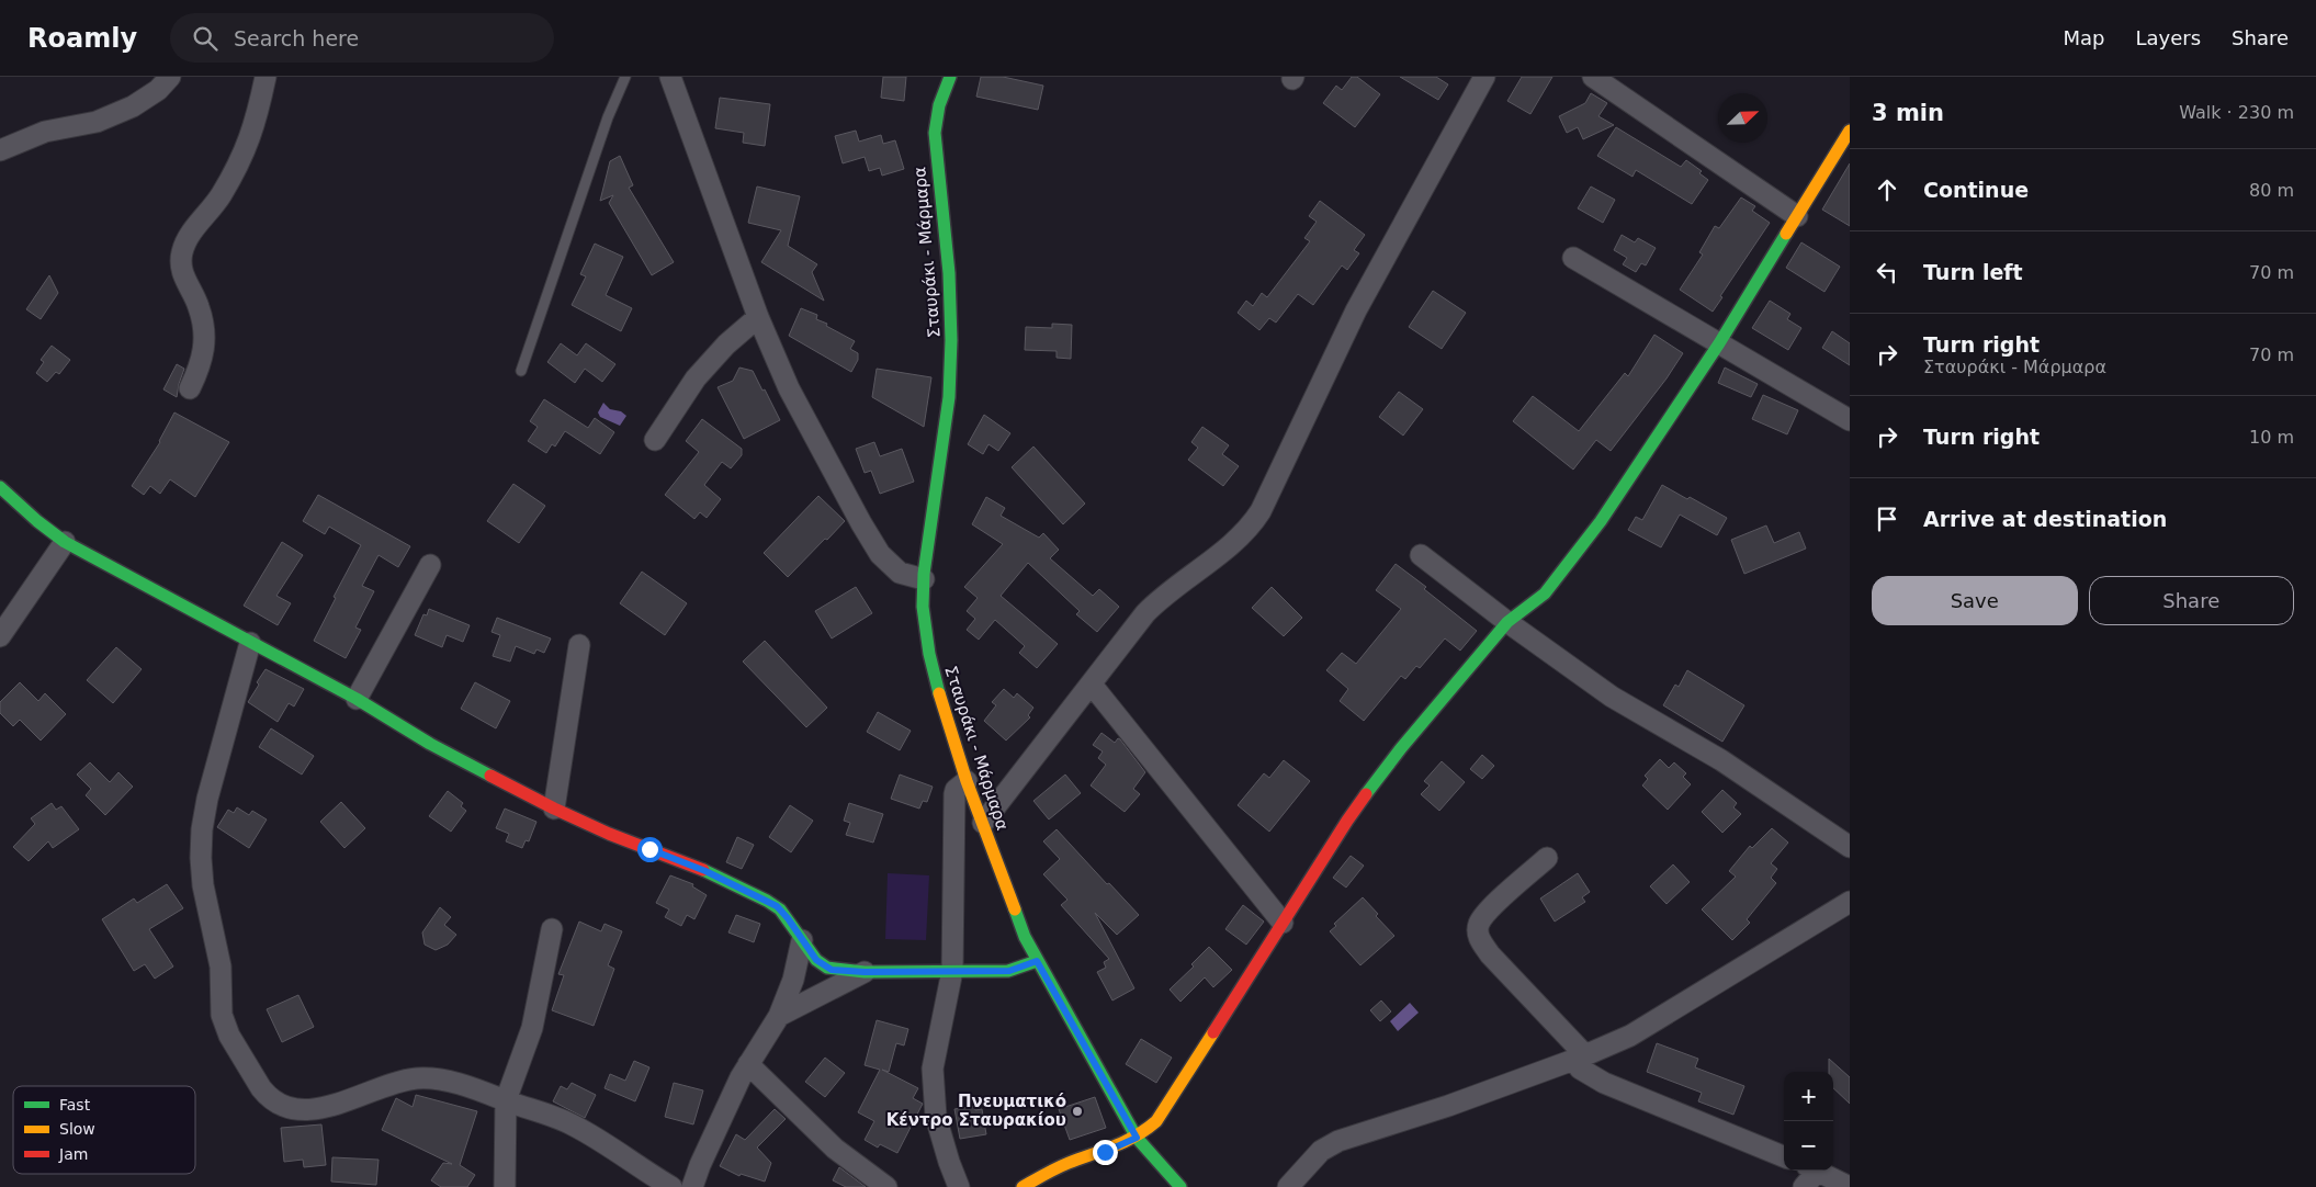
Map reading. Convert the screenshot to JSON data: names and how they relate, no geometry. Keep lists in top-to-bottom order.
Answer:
{
  "streets": {
    "street": ["Σταυράκι - Μάρμαρα"]
  },
  "places": ["Πνευματικό Κέντρο Σταυρακίου"],
  "legend": ["Fast", "Slow", "Jam"],
  "north": "top right",
  "page": {
    "header": "Roamly",
    "search": "Search here",
    "nav": ["Map", "Layers", "Share"],
    "heading": ["3 min", "Walk · 230 m"],
    "list": [
      ["Continue", "80 m"],
      ["Turn left", "70 m"],
      ["Turn right", "Σταυράκι - Μάρμαρα", "70 m"],
      ["Turn right", "10 m"],
      "Arrive at destination"
    ],
    "buttons": ["Save", "Share"],
    "map_buttons": ["+", "−"]
  }
}
